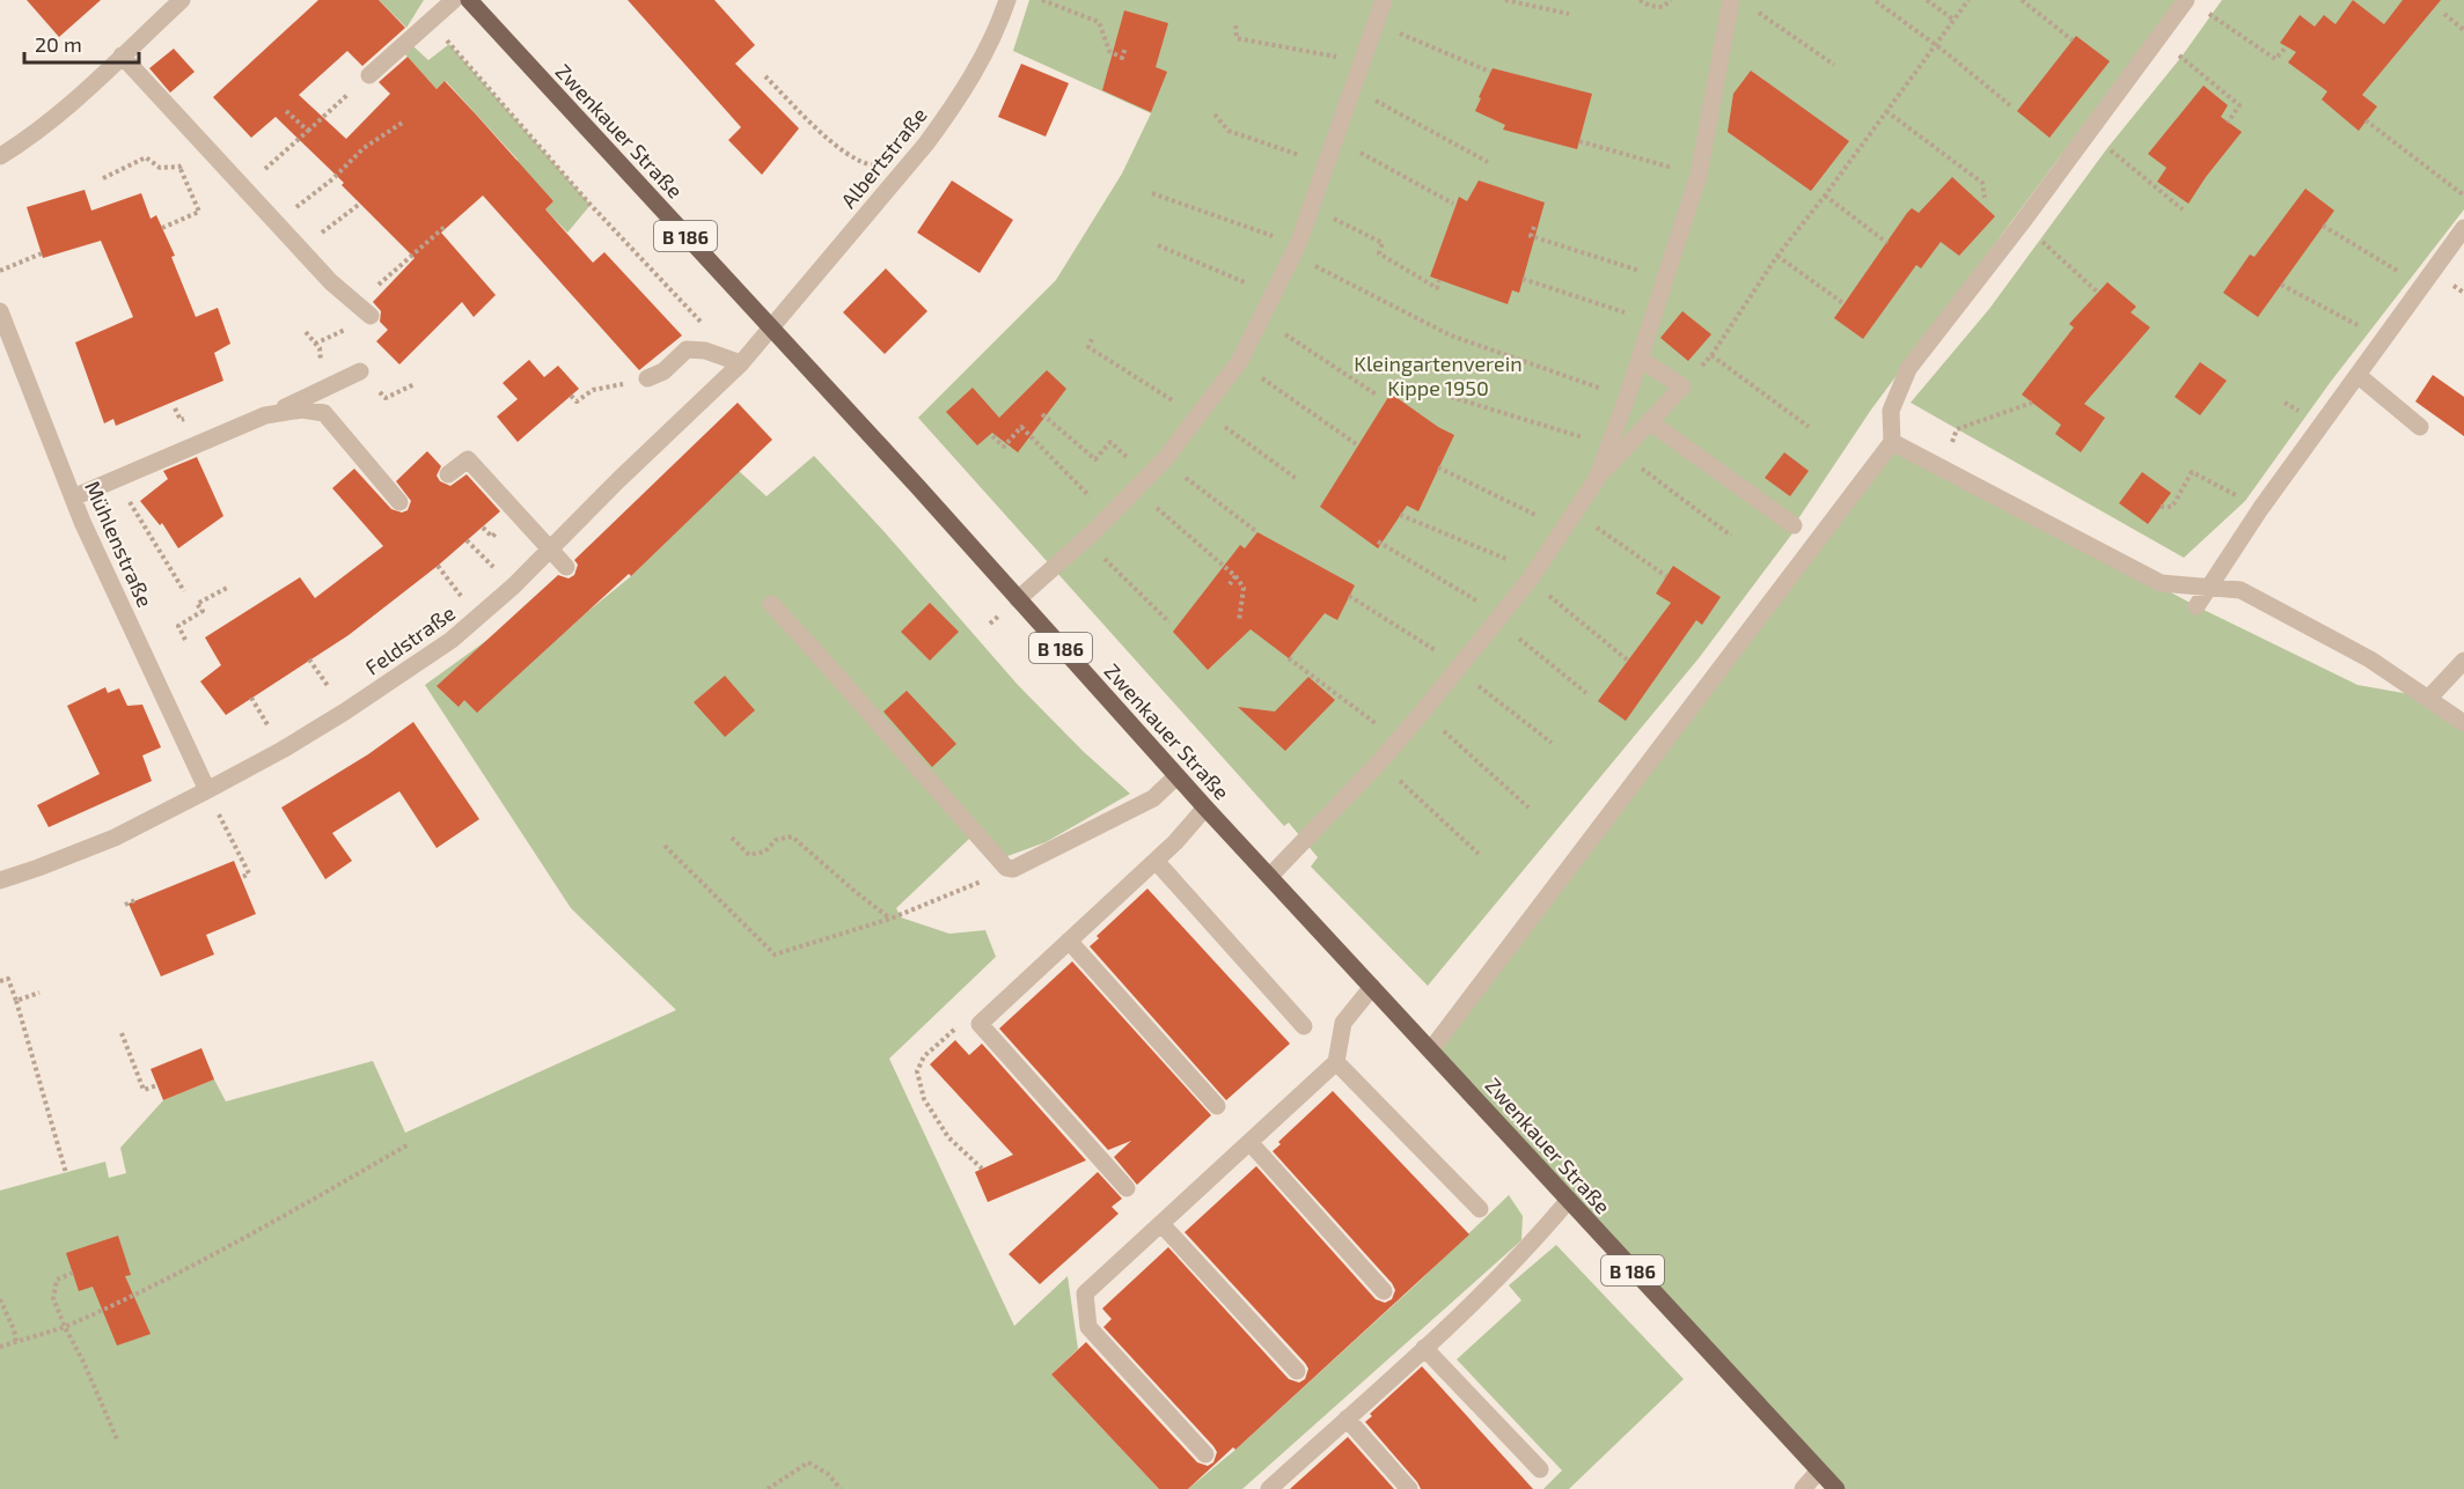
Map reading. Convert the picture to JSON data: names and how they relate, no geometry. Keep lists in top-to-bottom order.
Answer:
{
  "streets": {
    "main road": ["Zwenkauer Straße", "B 186"],
    "street": ["Albertstraße", "Mühlenstraße", "Feldstraße"]
  },
  "crossings": [
    ["Zwenkauer Straße", "Albertstraße"],
    ["Zwenkauer Straße", "Feldstraße"],
    ["Albertstraße", "Feldstraße"],
    ["Mühlenstraße", "Feldstraße"]
  ],
  "parks": ["Kleingartenverein Kippe 1950"],
  "scale_bar": "20 m"
}
